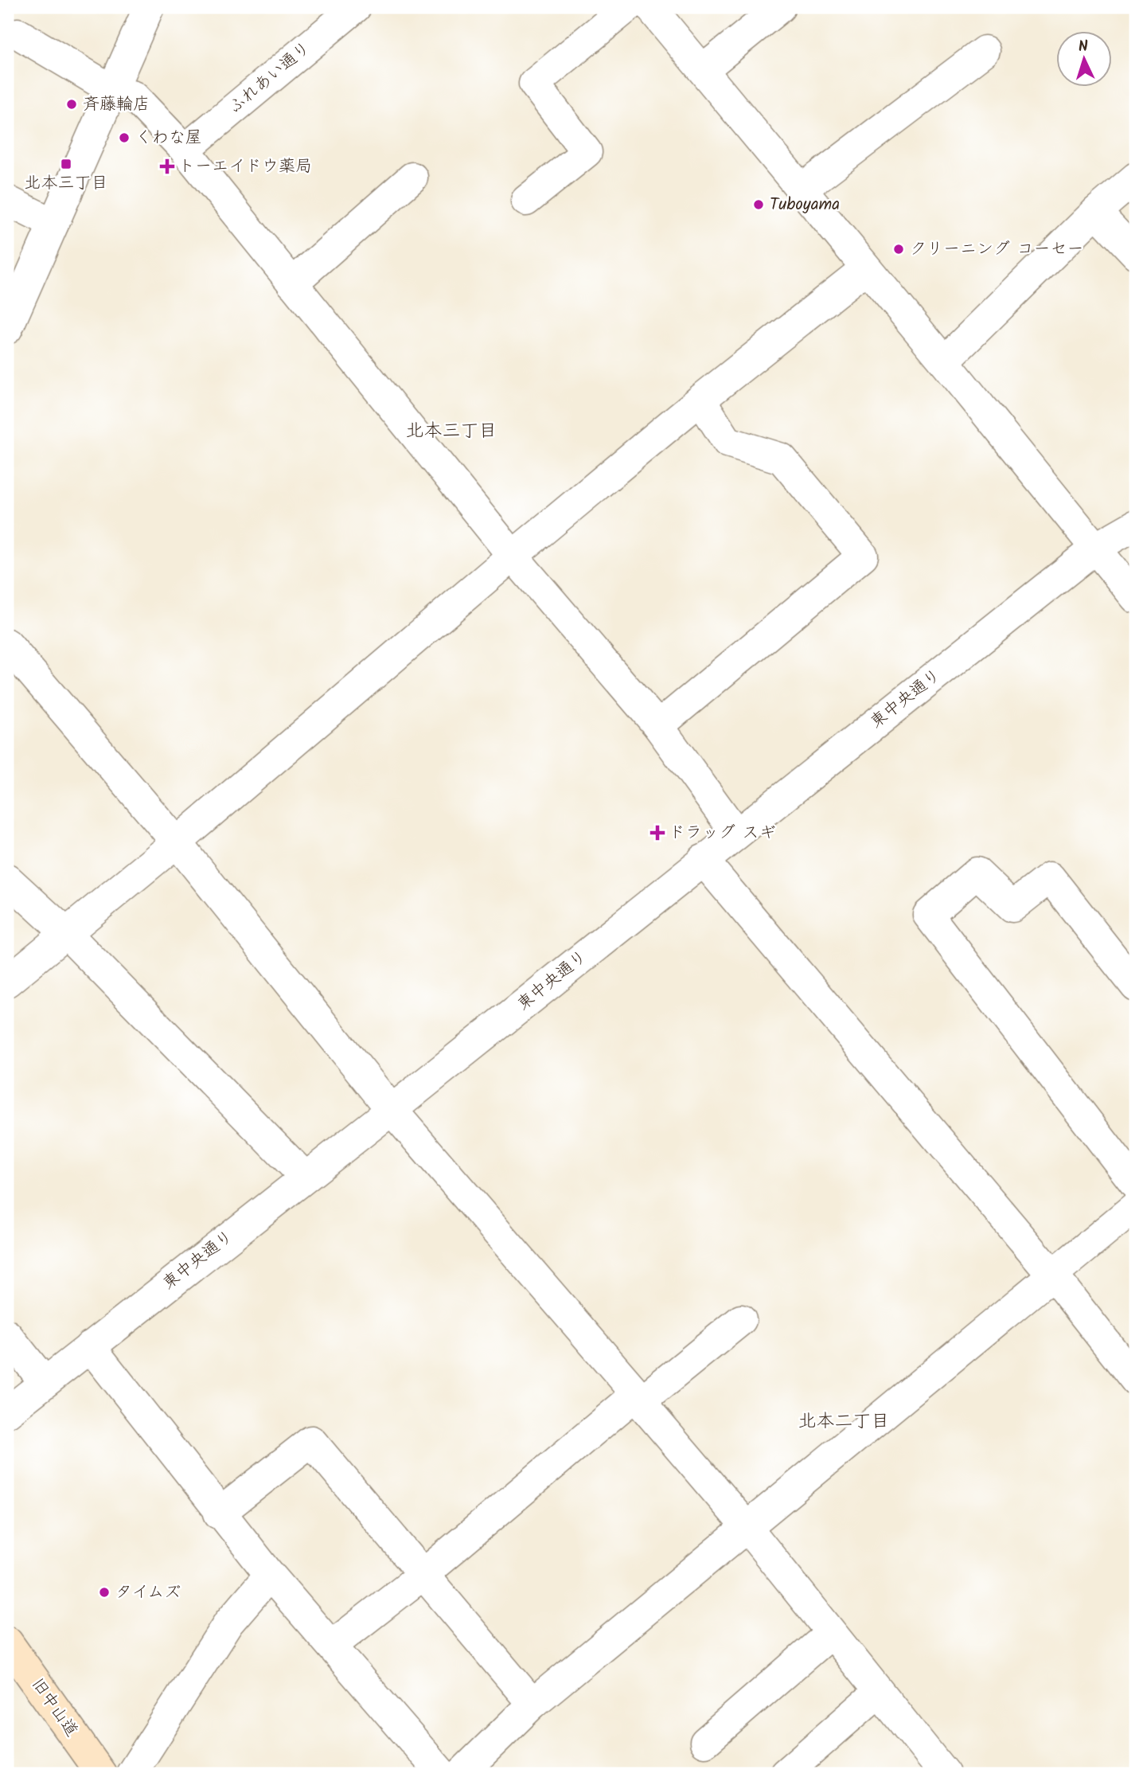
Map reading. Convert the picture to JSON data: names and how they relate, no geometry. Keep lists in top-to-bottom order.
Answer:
{
  "streets": {
    "main road": ["旧中山道"],
    "street": ["ふれあい通り", "東中央通り"]
  },
  "districts": ["北本三丁目", "北本二丁目"],
  "places": {
    "other": [
      "斉藤輪店",
      "くわな屋",
      "Tuboyama",
      "クリーニング コーセー",
      "タイムズ"
    ],
    "transit": ["北本三丁目"],
    "health": ["トーエイドウ薬局", "ドラッグ スギ"]
  },
  "north": "top"
}
